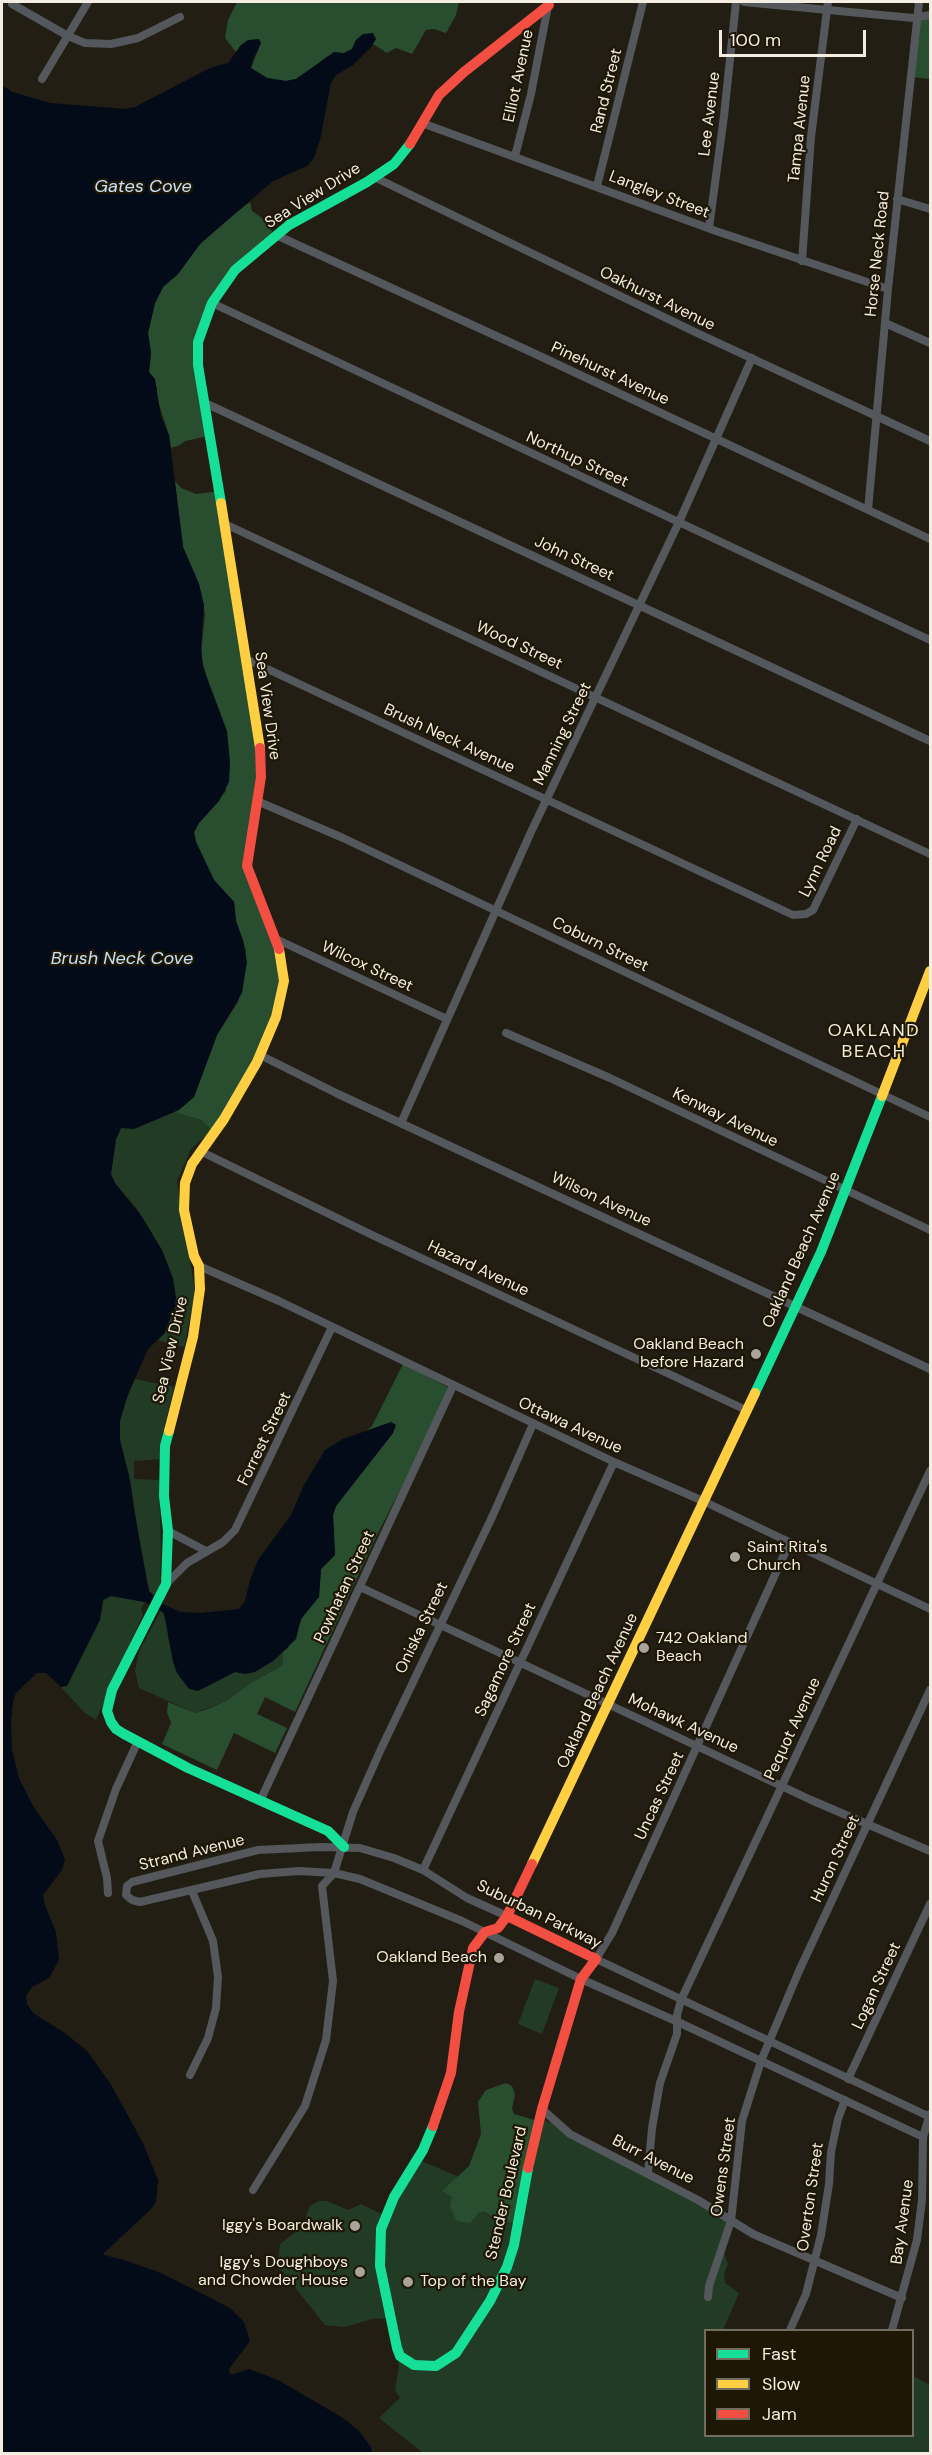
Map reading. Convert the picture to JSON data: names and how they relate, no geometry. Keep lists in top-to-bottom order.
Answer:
{
  "streets": {
    "street": [
      "Elliot Avenue",
      "Rand Street",
      "Lee Avenue",
      "Tampa Avenue",
      "Langley Street",
      "Sea View Drive",
      "Horse Neck Road",
      "Oakhurst Avenue",
      "Pinehurst Avenue",
      "Northup Street",
      "John Street",
      "Wood Street",
      "Manning Street",
      "Brush Neck Avenue",
      "Lynn Road",
      "Coburn Street",
      "Wilcox Street",
      "Kenway Avenue",
      "Wilson Avenue",
      "Oakland Beach Avenue",
      "Hazard Avenue",
      "Ottawa Avenue",
      "Forrest Street",
      "Powhatan Street",
      "Oniska Street",
      "Sagamore Street",
      "Mohawk Avenue",
      "Pequot Avenue",
      "Uncas Street",
      "Strand Avenue",
      "Huron Street",
      "Suburban Parkway",
      "Logan Street",
      "Burr Avenue",
      "Owens Street",
      "Stender Boulevard",
      "Overton Street",
      "Bay Avenue"
    ]
  },
  "crossings": [
    ["Elliot Avenue", "Langley Street"],
    ["Elliot Avenue", "Sea View Drive"],
    ["Rand Street", "Langley Street"],
    ["Lee Avenue", "Langley Street"],
    ["Tampa Avenue", "Langley Street"],
    ["Langley Street", "Sea View Drive"],
    ["Langley Street", "Horse Neck Road"],
    ["Sea View Drive", "Oakhurst Avenue"],
    ["Sea View Drive", "Pinehurst Avenue"],
    ["Sea View Drive", "Northup Street"],
    ["Sea View Drive", "John Street"],
    ["Sea View Drive", "Wood Street"],
    ["Sea View Drive", "Brush Neck Avenue"],
    ["Sea View Drive", "Coburn Street"],
    ["Sea View Drive", "Wilcox Street"],
    ["Sea View Drive", "Wilson Avenue"],
    ["Sea View Drive", "Hazard Avenue"],
    ["Sea View Drive", "Ottawa Avenue"],
    ["Sea View Drive", "Forrest Street"],
    ["Sea View Drive", "Suburban Parkway"],
    ["Horse Neck Road", "Oakhurst Avenue"],
    ["Horse Neck Road", "Pinehurst Avenue"],
    ["Oakhurst Avenue", "Manning Street"],
    ["Pinehurst Avenue", "Manning Street"],
    ["Northup Street", "Manning Street"],
    ["John Street", "Manning Street"],
    ["Wood Street", "Manning Street"],
    ["Wood Street", "Lynn Road"],
    ["Manning Street", "Brush Neck Avenue"],
    ["Manning Street", "Coburn Street"],
    ["Manning Street", "Wilcox Street"],
    ["Manning Street", "Wilson Avenue"],
    ["Brush Neck Avenue", "Lynn Road"],
    ["Coburn Street", "Oakland Beach Avenue"],
    ["Kenway Avenue", "Oakland Beach Avenue"],
    ["Wilson Avenue", "Oakland Beach Avenue"],
    ["Oakland Beach Avenue", "Hazard Avenue"],
    ["Oakland Beach Avenue", "Ottawa Avenue"],
    ["Oakland Beach Avenue", "Mohawk Avenue"],
    ["Oakland Beach Avenue", "Suburban Parkway"],
    ["Oakland Beach Avenue", "Stender Boulevard"],
    ["Ottawa Avenue", "Forrest Street"],
    ["Ottawa Avenue", "Powhatan Street"],
    ["Ottawa Avenue", "Oniska Street"],
    ["Ottawa Avenue", "Sagamore Street"],
    ["Ottawa Avenue", "Pequot Avenue"],
    ["Ottawa Avenue", "Uncas Street"],
    ["Powhatan Street", "Mohawk Avenue"],
    ["Powhatan Street", "Suburban Parkway"],
    ["Oniska Street", "Mohawk Avenue"],
    ["Oniska Street", "Strand Avenue"],
    ["Oniska Street", "Suburban Parkway"],
    ["Sagamore Street", "Mohawk Avenue"],
    ["Sagamore Street", "Suburban Parkway"],
    ["Mohawk Avenue", "Pequot Avenue"],
    ["Mohawk Avenue", "Uncas Street"],
    ["Mohawk Avenue", "Huron Street"],
    ["Pequot Avenue", "Suburban Parkway"],
    ["Pequot Avenue", "Burr Avenue"],
    ["Uncas Street", "Suburban Parkway"],
    ["Strand Avenue", "Suburban Parkway"],
    ["Huron Street", "Suburban Parkway"],
    ["Huron Street", "Owens Street"],
    ["Suburban Parkway", "Logan Street"],
    ["Suburban Parkway", "Owens Street"],
    ["Suburban Parkway", "Bay Avenue"],
    ["Burr Avenue", "Owens Street"],
    ["Burr Avenue", "Stender Boulevard"],
    ["Burr Avenue", "Overton Street"],
    ["Burr Avenue", "Bay Avenue"]
  ],
  "districts": ["OAKLAND BEACH"],
  "water": ["Gates Cove", "Brush Neck Cove"],
  "places": [
    "Oakland Beach before Hazard",
    "Saint Rita's Church",
    "742 Oakland Beach",
    "Oakland Beach",
    "Iggy's Boardwalk",
    "Iggy's Doughboys and Chowder House",
    "Top of the Bay"
  ],
  "legend": ["Fast", "Slow", "Jam"],
  "scale_bar": "100 m"
}
